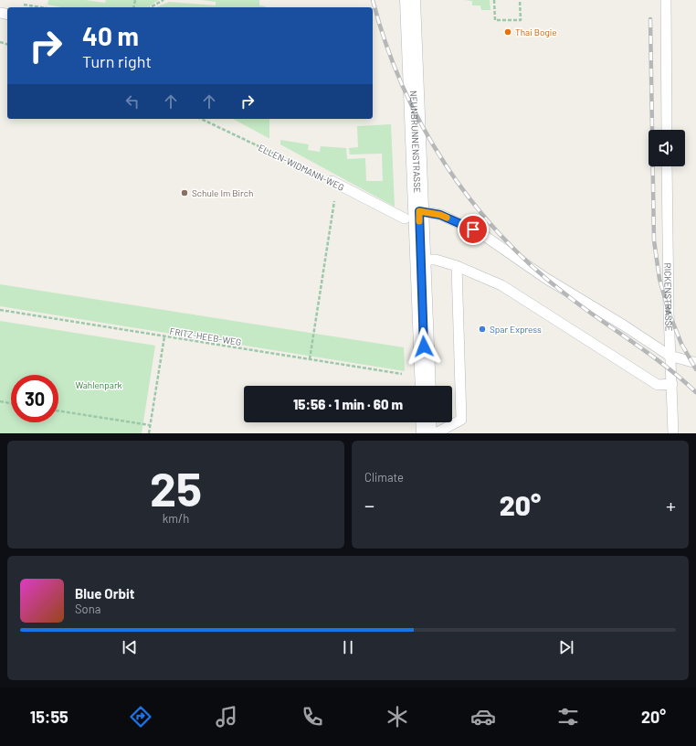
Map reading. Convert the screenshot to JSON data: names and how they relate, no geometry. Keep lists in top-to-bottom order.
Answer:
{
  "streets": {
    "street": ["NEUNBRUNNENSTRASSE"],
    "lane": ["ELLEN-WIDMANN-WEG", "RICKENSTRASSE"],
    "path": ["FRITZ-HEEB-WEG"]
  },
  "crossings": [
    ["NEUNBRUNNENSTRASSE", "ELLEN-WIDMANN-WEG"],
    ["ELLEN-WIDMANN-WEG", "RICKENSTRASSE"]
  ],
  "parks": ["Wahlenpark"],
  "places": ["Thai Bogie", "Schule Im Birch", "Spar Express"],
  "page": {
    "turn": ["40 m", "Turn right"],
    "limit": "30",
    "trip": "15:56 · 1 min · 60 m",
    "tile": [
      ["25", "km/h"],
      "Climate"
    ],
    "heat": ["−", "20°", "+"],
    "song": ["Blue Orbit", "Sona"],
    "tabs": ["15:55", "20°"]
  }
}
